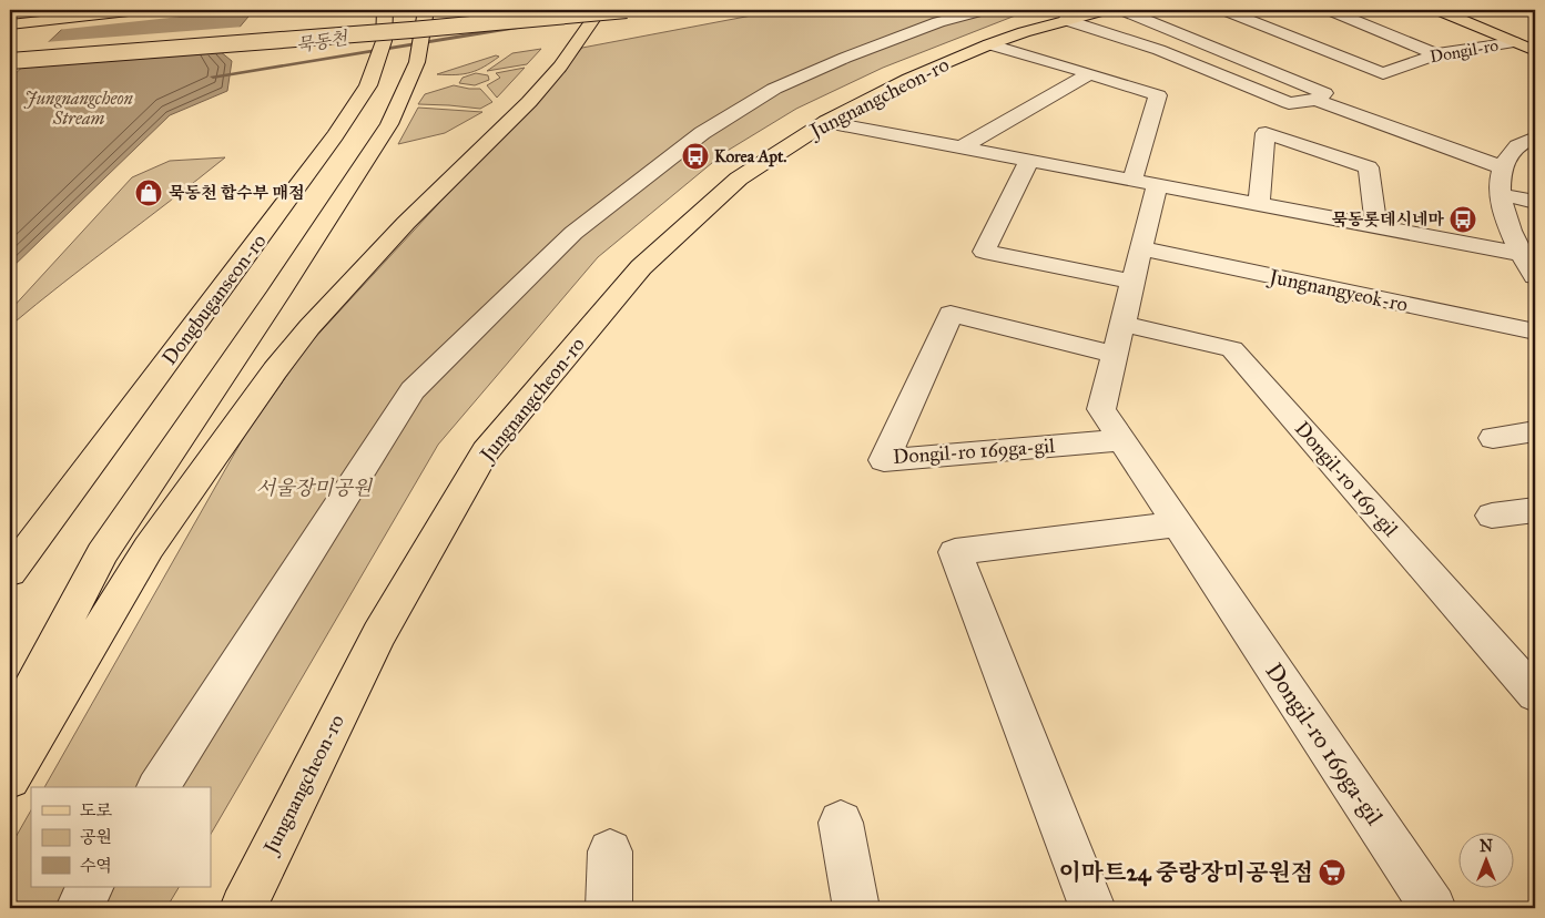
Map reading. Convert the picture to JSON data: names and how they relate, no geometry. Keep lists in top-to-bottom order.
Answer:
{
  "streets": {
    "main road": ["Dongil-ro", "Jungnangcheon-ro", "Dongbuganseon-ro"],
    "street": ["Jungnangyeok-ro", "Dongil-ro 169ga-gil", "Dongil-ro 169-gil"]
  },
  "crossings": [
    ["Jungnangyeok-ro", "Dongil-ro 169ga-gil"],
    ["Dongil-ro 169ga-gil", "Dongil-ro 169-gil"]
  ],
  "water": ["묵동천", "Jungnangcheon Stream"],
  "parks": ["서울장미공원"],
  "places": {
    "bus stop": ["Korea Apt.", "묵동롯데시네마"],
    "shop": ["묵동천 합수부 매점"],
    "supermarket": ["이마트24 중랑장미공원점"]
  },
  "legend": ["도로", "공원", "수역"],
  "north": "top"
}
